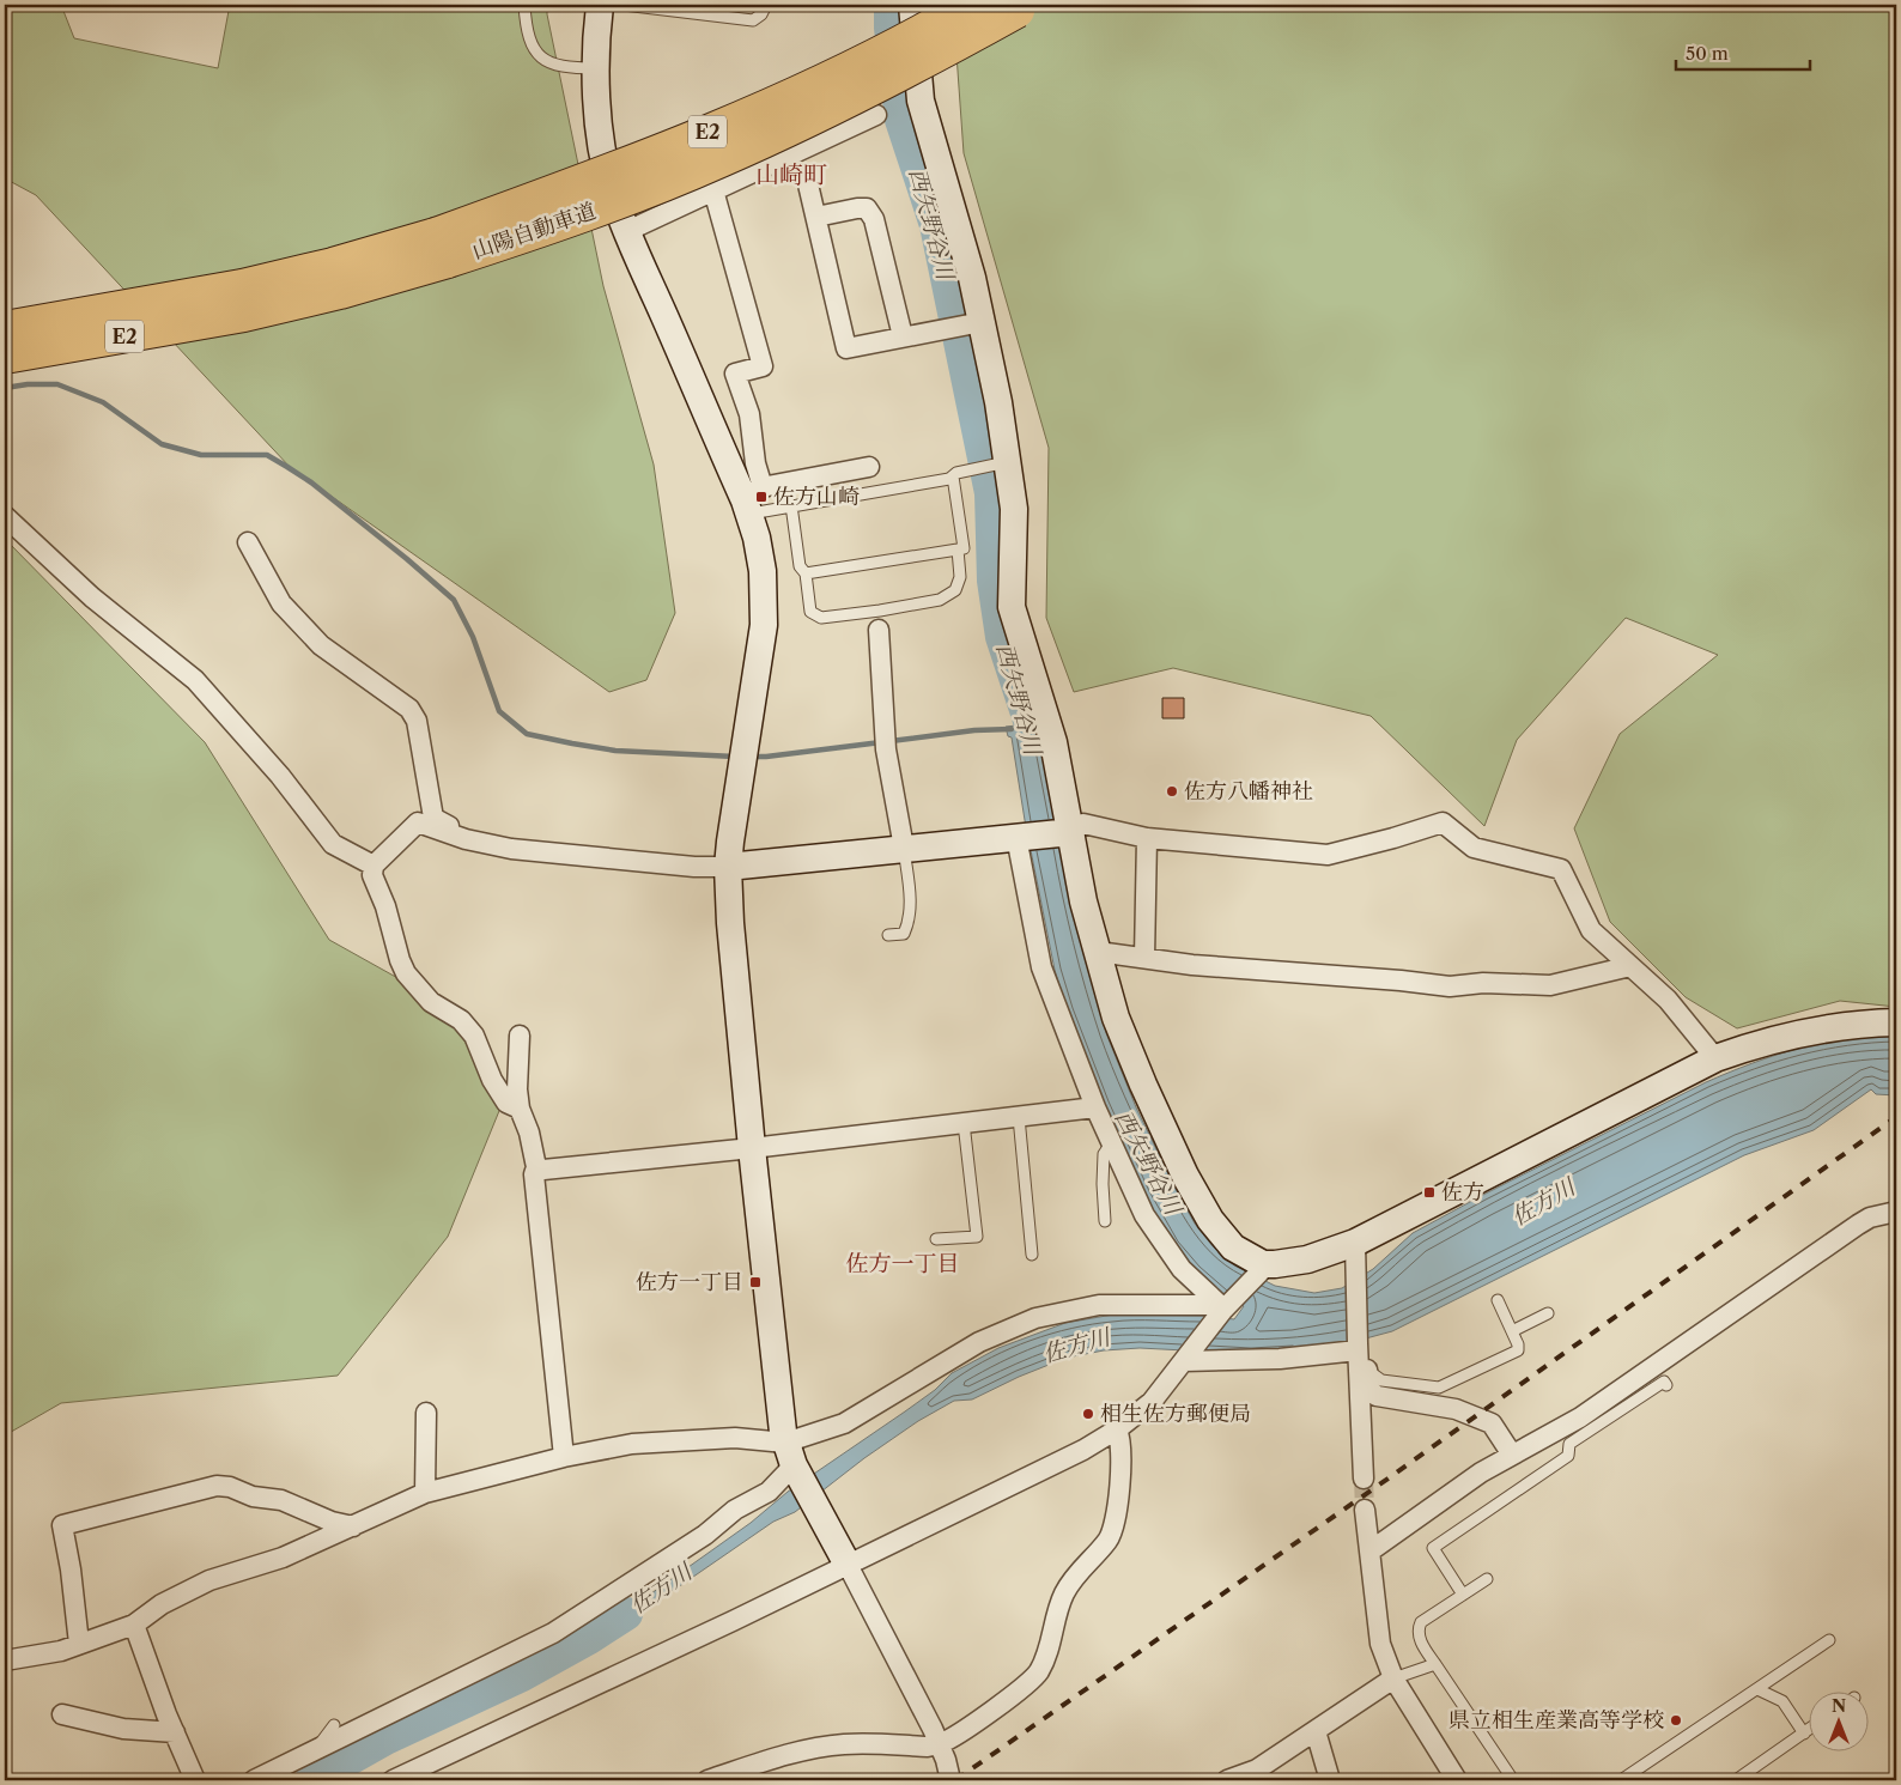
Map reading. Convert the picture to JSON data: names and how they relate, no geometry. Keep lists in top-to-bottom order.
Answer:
{
  "streets": {
    "highway": ["E2", "山陽自動車道"]
  },
  "districts": ["山崎町", "佐方一丁目"],
  "water": ["西矢野谷川", "佐方川"],
  "places": {
    "transit": ["佐方山崎", "佐方", "佐方一丁目"],
    "other": ["佐方八幡神社", "相生佐方郵便局", "県立相生産業高等学校"]
  },
  "scale_bar": "50 m",
  "north": "top"
}
